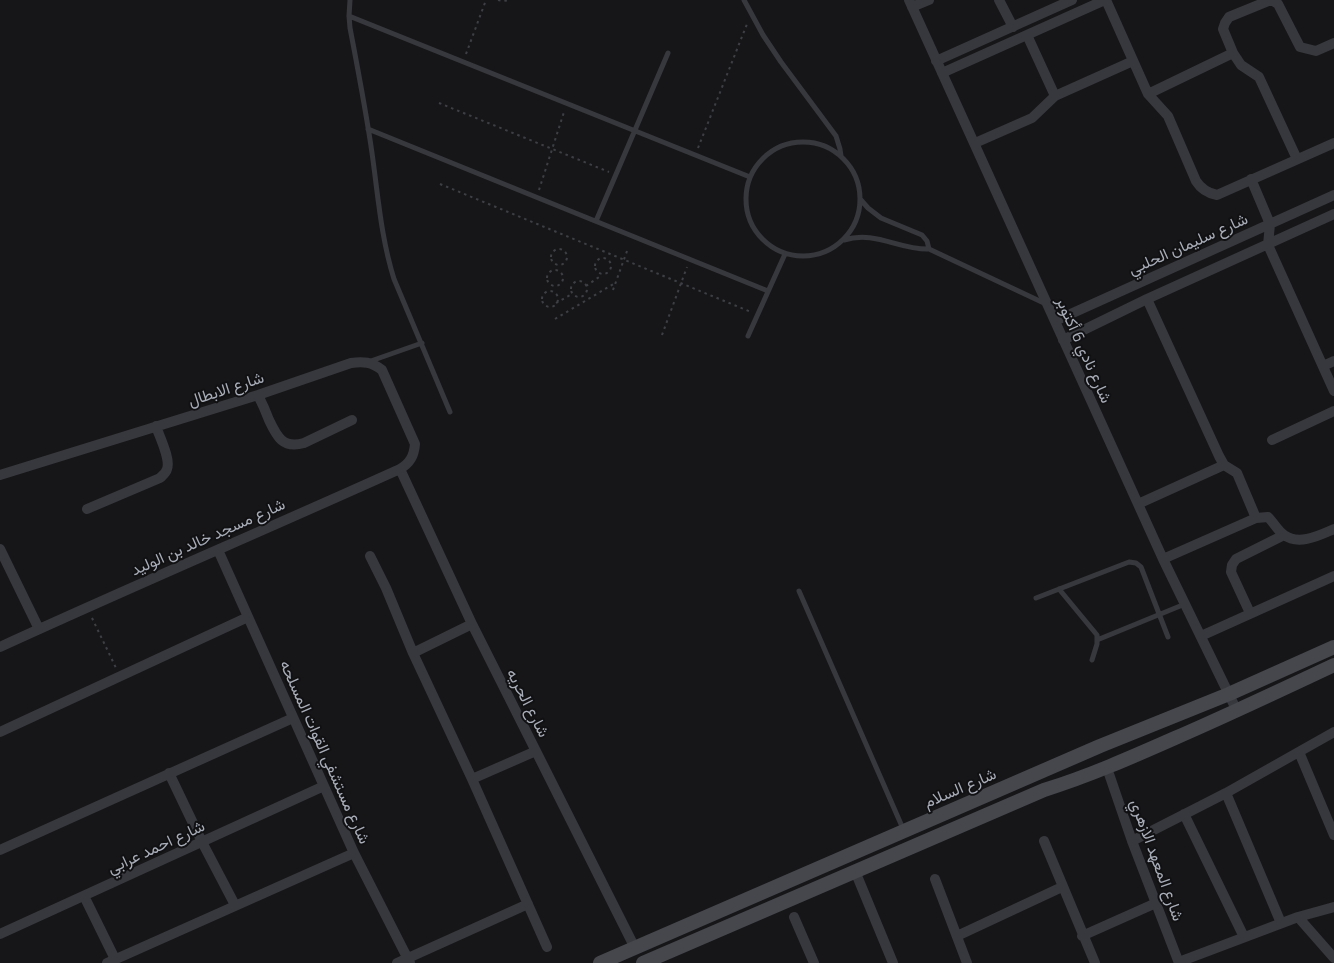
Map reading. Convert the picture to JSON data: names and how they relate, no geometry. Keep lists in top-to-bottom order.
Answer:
{
  "streets": {
    "street": [
      "شارع سليمان الحلبي",
      "شارع نادي 6 أكتوبر",
      "شارع الابطال",
      "شارع مسجد خالد بن الوليد",
      "شارع الحريه",
      "شارع مستشفي القوات المسلحه",
      "شارع السلام",
      "شارع احمد عرابي",
      "شارع المعهد الازهري"
    ]
  },
  "crossings": [
    ["شارع سليمان الحلبي", "شارع نادي 6 أكتوبر"],
    ["شارع نادي 6 أكتوبر", "شارع السلام"],
    ["شارع الابطال", "شارع مسجد خالد بن الوليد"],
    ["شارع مسجد خالد بن الوليد", "شارع الحريه"],
    ["شارع مسجد خالد بن الوليد", "شارع مستشفي القوات المسلحه"],
    ["شارع الحريه", "شارع السلام"],
    ["شارع مستشفي القوات المسلحه", "شارع احمد عرابي"]
  ]
}
